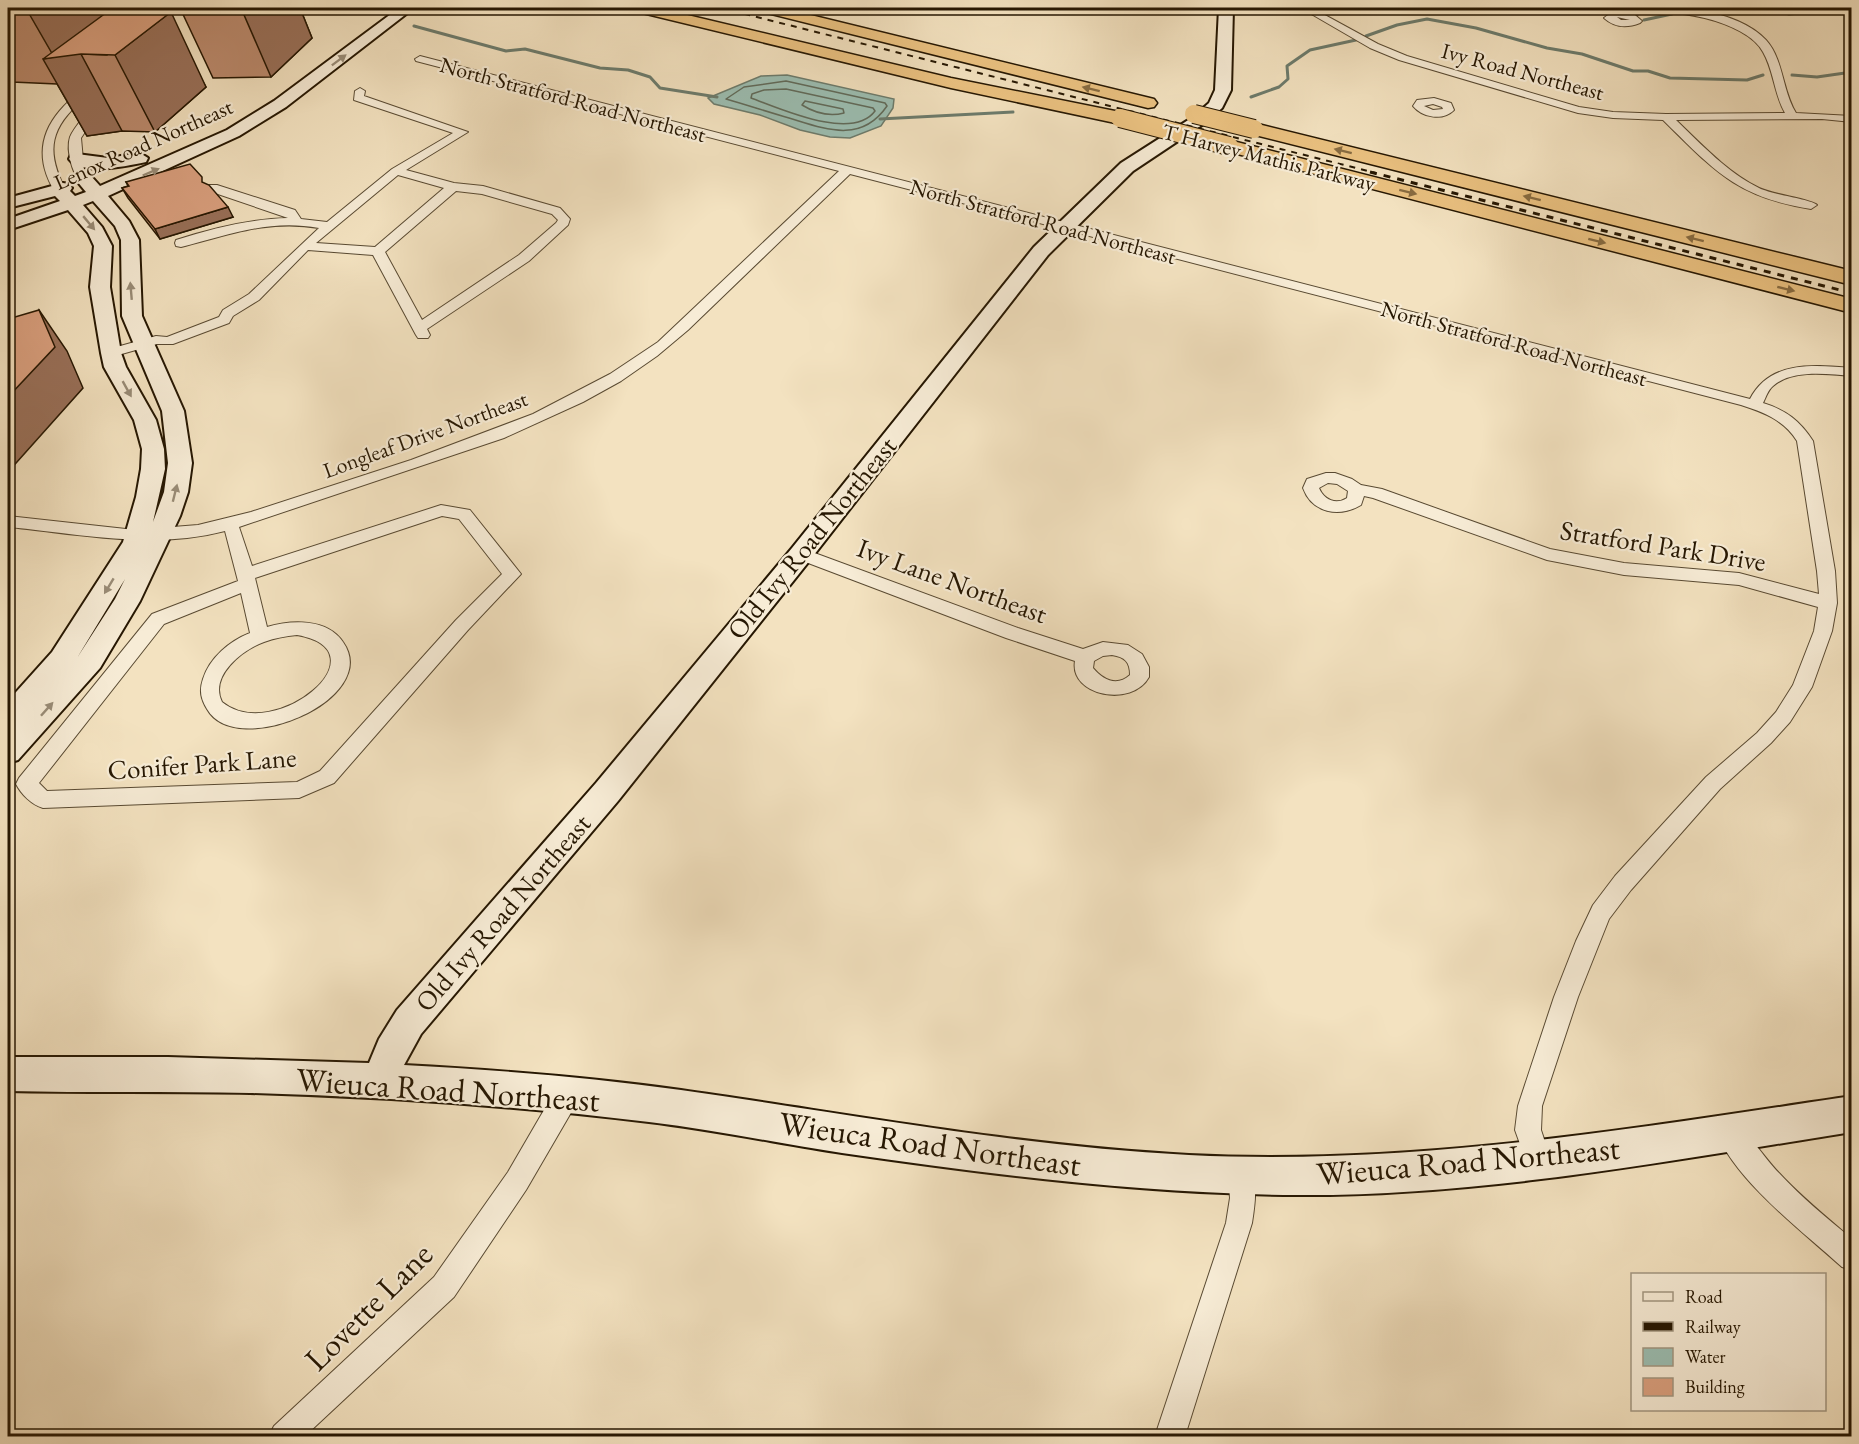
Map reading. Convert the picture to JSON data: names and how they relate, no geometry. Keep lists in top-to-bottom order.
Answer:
{
  "streets": {
    "highway": ["T Harvey Mathis Parkway"],
    "main road": ["Lenox Road Northeast", "Old Ivy Road Northeast", "Wieuca Road Northeast"],
    "street": [
      "Ivy Road Northeast",
      "North Stratford Road Northeast",
      "Longleaf Drive Northeast",
      "Stratford Park Drive",
      "Ivy Lane Northeast",
      "Conifer Park Lane",
      "Lovette Lane"
    ]
  },
  "crossings": [
    ["North Stratford Road Northeast", "Longleaf Drive Northeast"],
    ["North Stratford Road Northeast", "Old Ivy Road Northeast"],
    ["North Stratford Road Northeast", "Stratford Park Drive"],
    ["North Stratford Road Northeast", "Wieuca Road Northeast"],
    ["Old Ivy Road Northeast", "Ivy Lane Northeast"],
    ["Old Ivy Road Northeast", "Wieuca Road Northeast"],
    ["Wieuca Road Northeast", "Lovette Lane"]
  ],
  "one_way": ["Lenox Road Northeast"],
  "legend": [
    "Road",
    "Railway",
    "Water",
    "Building"
  ]
}
